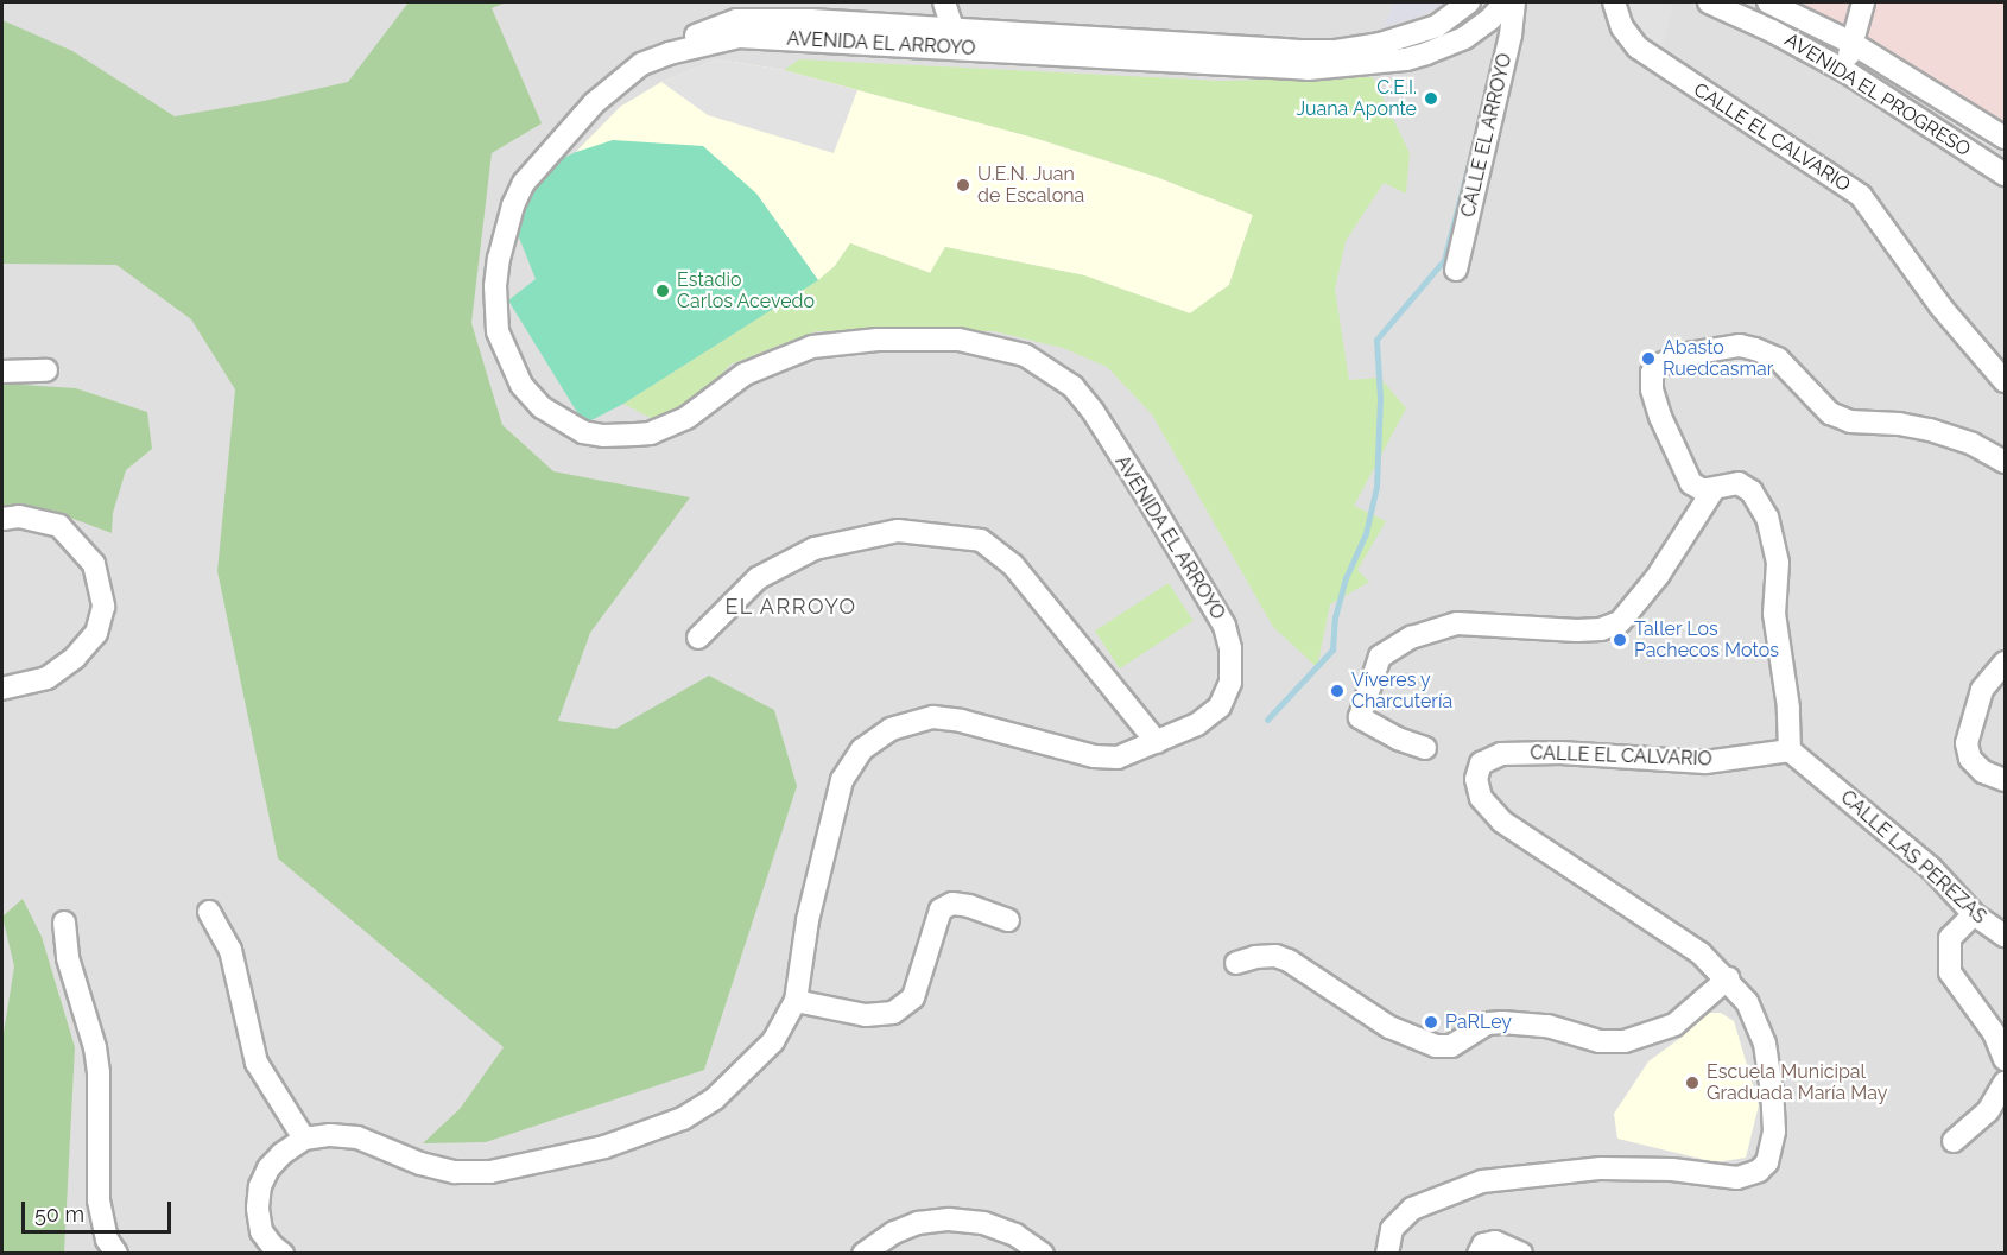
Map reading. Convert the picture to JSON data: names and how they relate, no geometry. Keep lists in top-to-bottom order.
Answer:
{
  "streets": {
    "street": [
      "AVENIDA EL ARROYO",
      "AVENIDA EL PROGRESO",
      "CALLE EL ARROYO",
      "CALLE EL CALVARIO",
      "CALLE LAS PEREZAS"
    ]
  },
  "crossings": [
    ["CALLE EL CALVARIO", "CALLE LAS PEREZAS"]
  ],
  "districts": ["EL ARROYO"],
  "places": [
    "C.E.I. Juana Aponte",
    "U.E.N. Juan de Escalona",
    "Estadio Carlos Acevedo",
    "Abasto Ruedcasmar",
    "Taller Los Pachecos Motos",
    "Víveres y Charcutería",
    "PaRLey",
    "Escuela Municipal Graduada María May"
  ],
  "scale_bar": "50 m"
}
